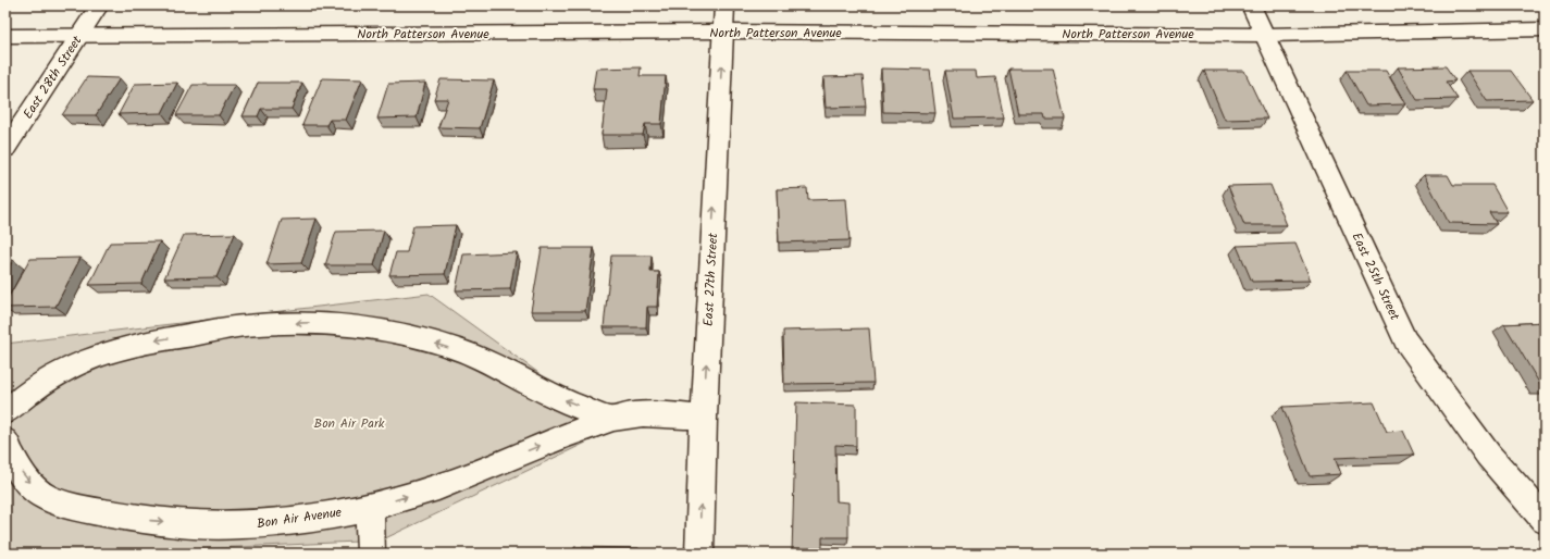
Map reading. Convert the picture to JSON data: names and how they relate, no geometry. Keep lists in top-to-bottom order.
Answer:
{
  "streets": {
    "street": [
      "North Patterson Avenue",
      "East 28th Street",
      "East 25th Street",
      "East 27th Street",
      "Bon Air Avenue"
    ]
  },
  "crossings": [
    ["North Patterson Avenue", "East 28th Street"],
    ["North Patterson Avenue", "East 25th Street"],
    ["North Patterson Avenue", "East 27th Street"],
    ["East 27th Street", "Bon Air Avenue"]
  ],
  "one_way": ["East 27th Street"],
  "parks": ["Bon Air Park"]
}
